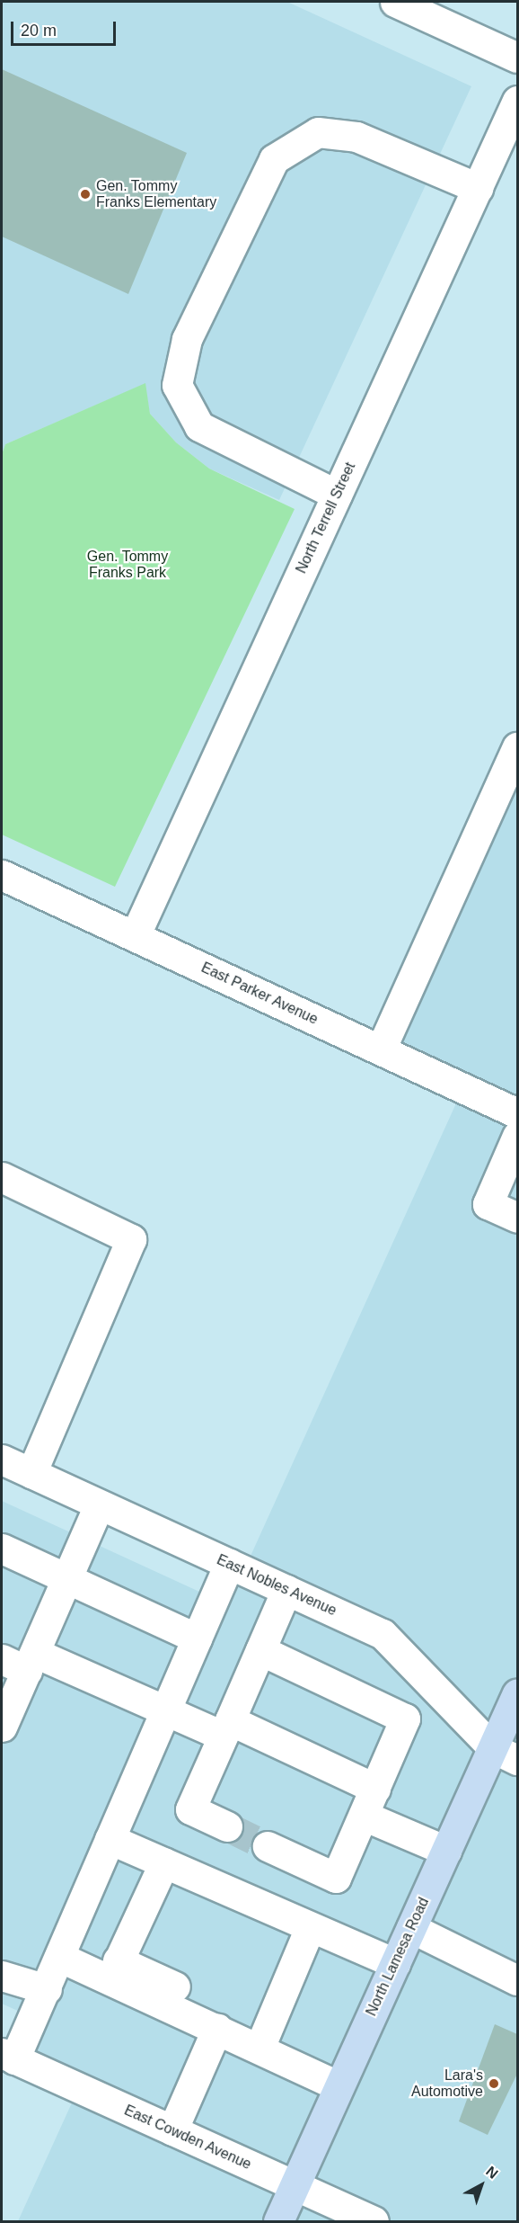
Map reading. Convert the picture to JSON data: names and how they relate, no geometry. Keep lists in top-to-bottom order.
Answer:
{
  "streets": {
    "main road": ["North Lamesa Road"],
    "street": [
      "North Terrell Street",
      "East Parker Avenue",
      "East Nobles Avenue",
      "East Cowden Avenue"
    ]
  },
  "crossings": [
    ["North Terrell Street", "East Parker Avenue"],
    ["East Nobles Avenue", "North Lamesa Road"],
    ["North Lamesa Road", "East Cowden Avenue"]
  ],
  "parks": ["Gen. Tommy Franks Park"],
  "places": ["Gen. Tommy Franks Elementary", "Lara's Automotive"],
  "scale_bar": "20 m",
  "north": "top right"
}
